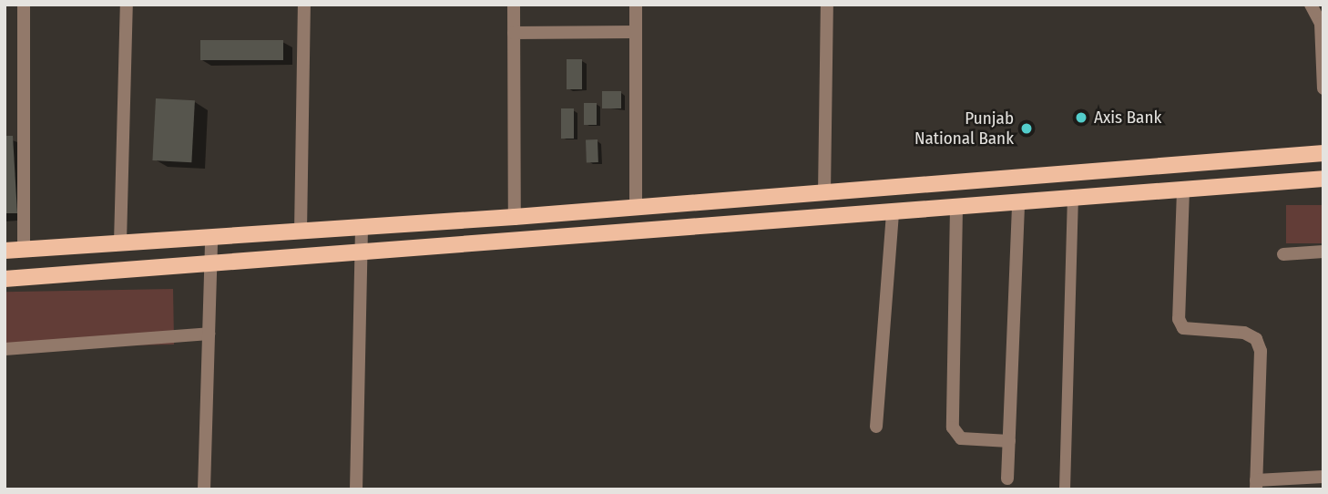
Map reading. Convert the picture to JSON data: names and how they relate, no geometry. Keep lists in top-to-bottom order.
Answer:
{
  "places": ["Axis Bank", "Punjab National Bank"]
}
